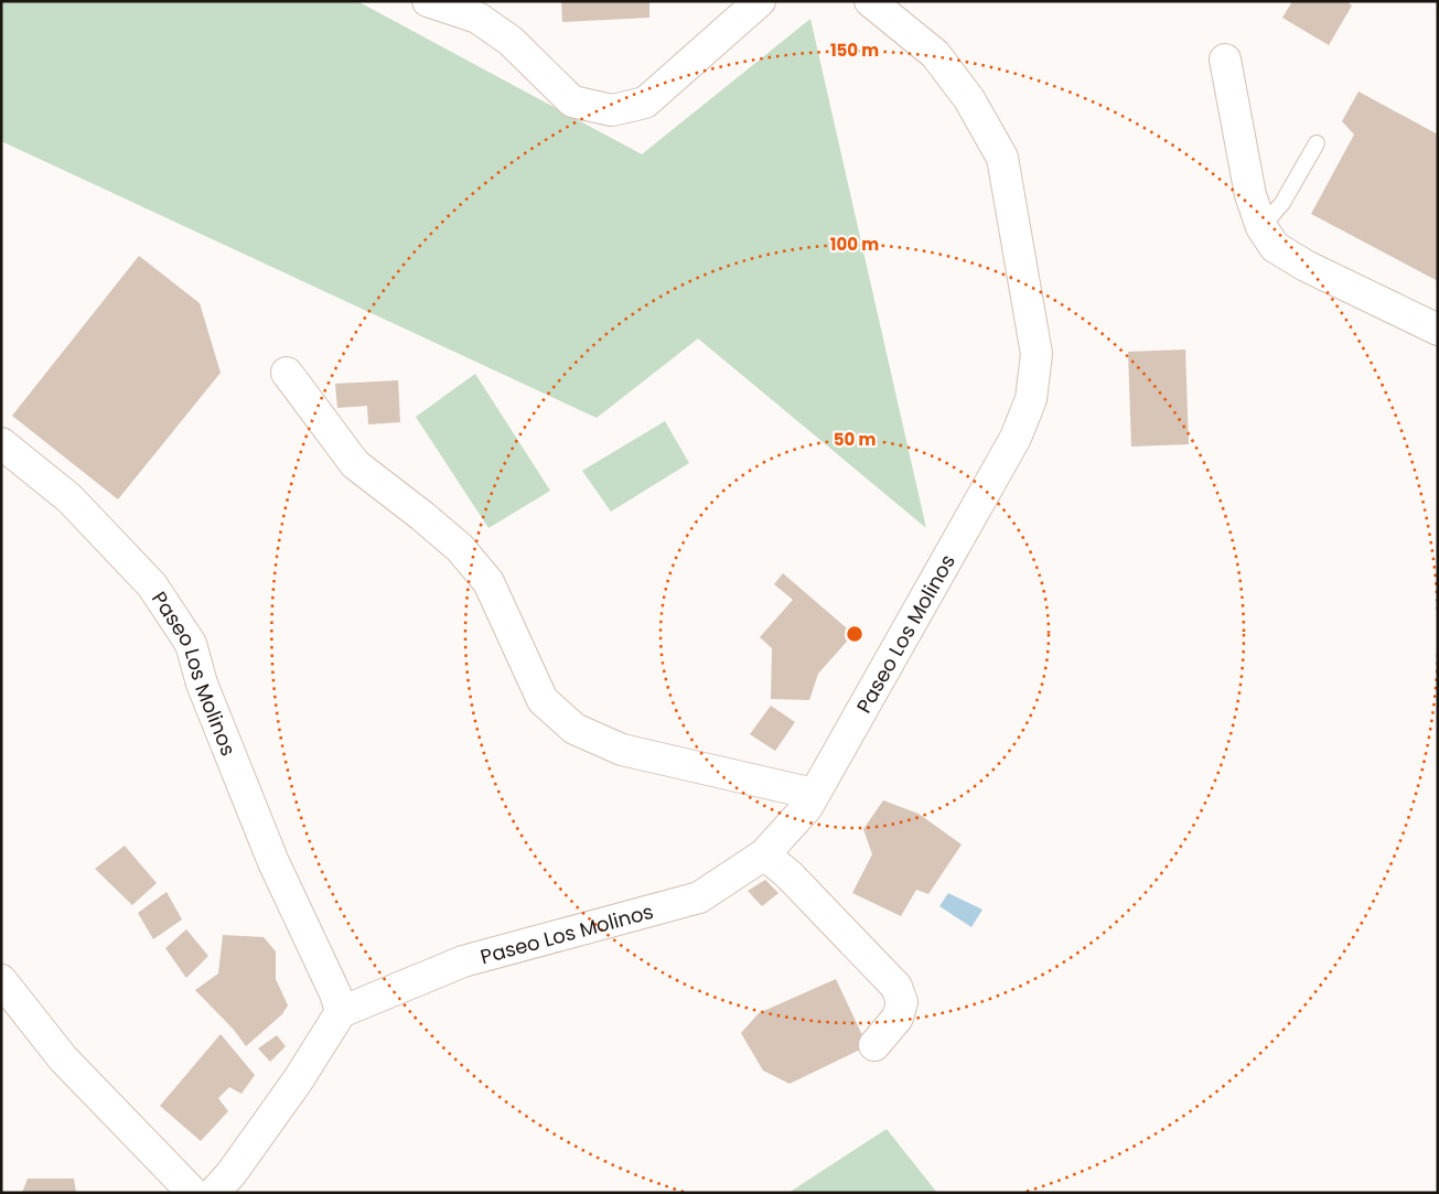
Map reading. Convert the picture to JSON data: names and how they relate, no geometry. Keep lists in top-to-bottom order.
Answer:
{
  "streets": {
    "street": ["Paseo Los Molinos"]
  },
  "rings": ["150 m", "100 m", "50 m"]
}
